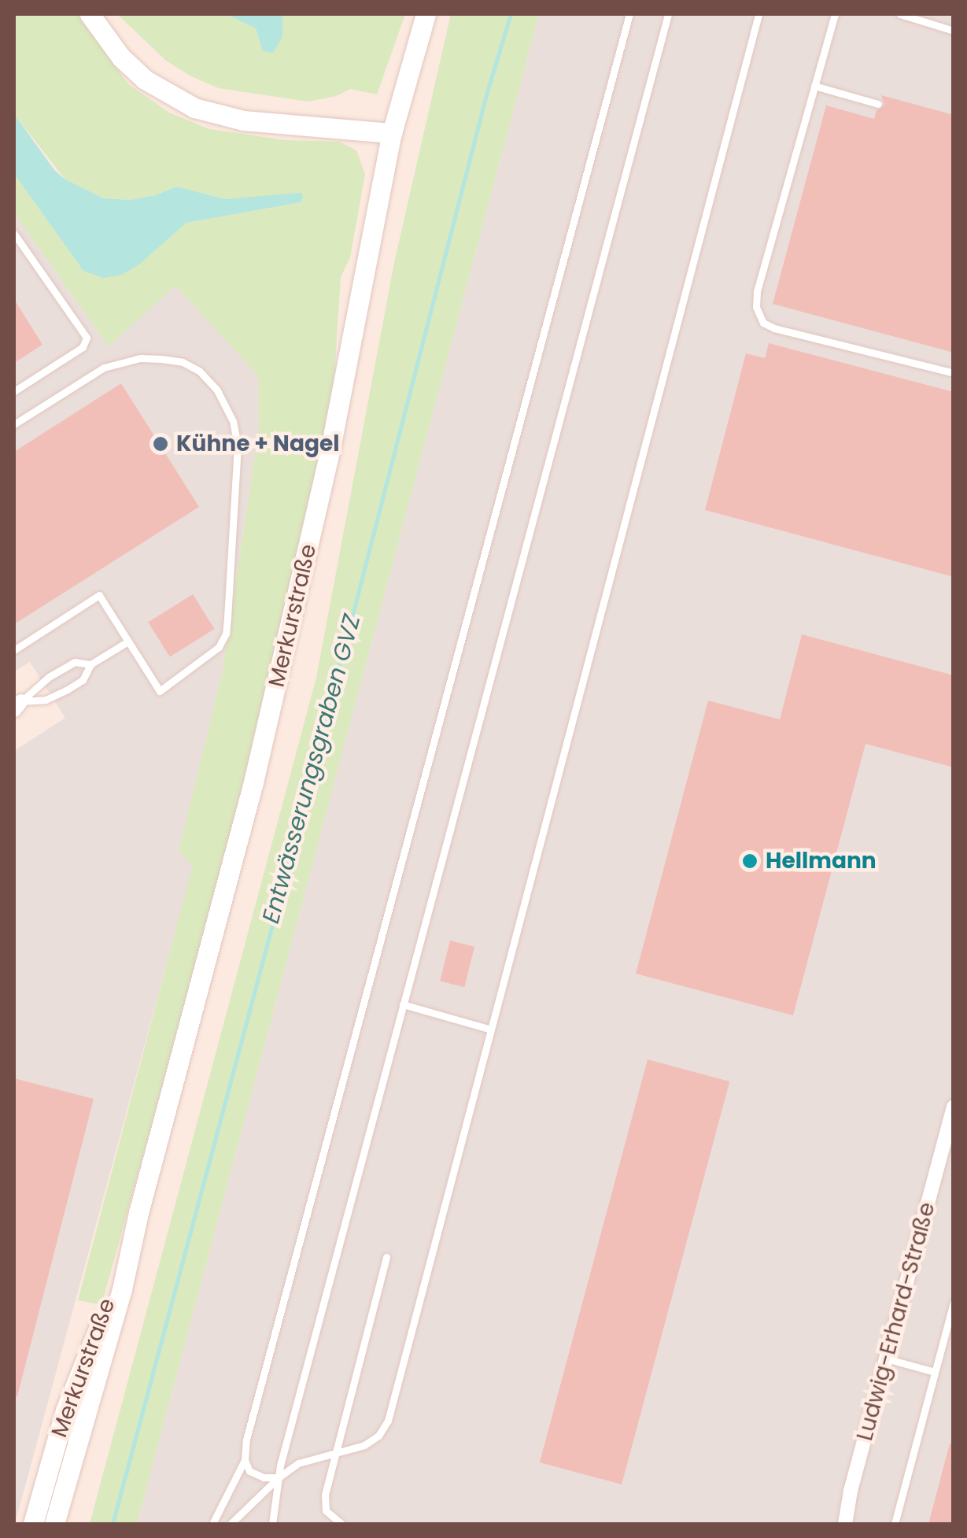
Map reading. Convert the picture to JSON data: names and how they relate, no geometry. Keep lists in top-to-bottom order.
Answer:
{
  "streets": {
    "street": ["Merkurstraße", "Ludwig-Erhard-Straße"]
  },
  "water": ["Entwässerungsgraben GVZ"],
  "places": ["Kühne + Nagel", "Hellmann"]
}
